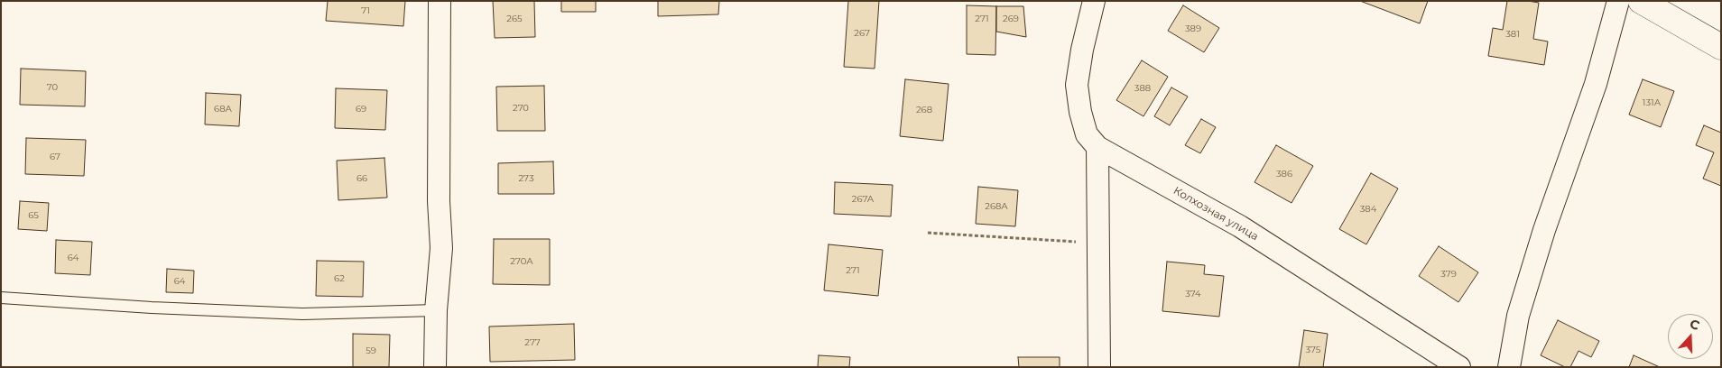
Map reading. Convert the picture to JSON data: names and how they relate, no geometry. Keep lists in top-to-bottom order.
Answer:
{
  "streets": {
    "street": ["Колхозная улица"]
  },
  "house_numbers": [
    "71",
    "265",
    "271",
    "269",
    "389",
    "267",
    "381",
    "70",
    "388",
    "131А",
    "270",
    "68А",
    "69",
    "268",
    "67",
    "386",
    "66",
    "273",
    "267А",
    "268А",
    "384",
    "65",
    "64",
    "270А",
    "271",
    "379",
    "62",
    "64",
    "374",
    "277",
    "375",
    "59"
  ],
  "north": "top"
}
